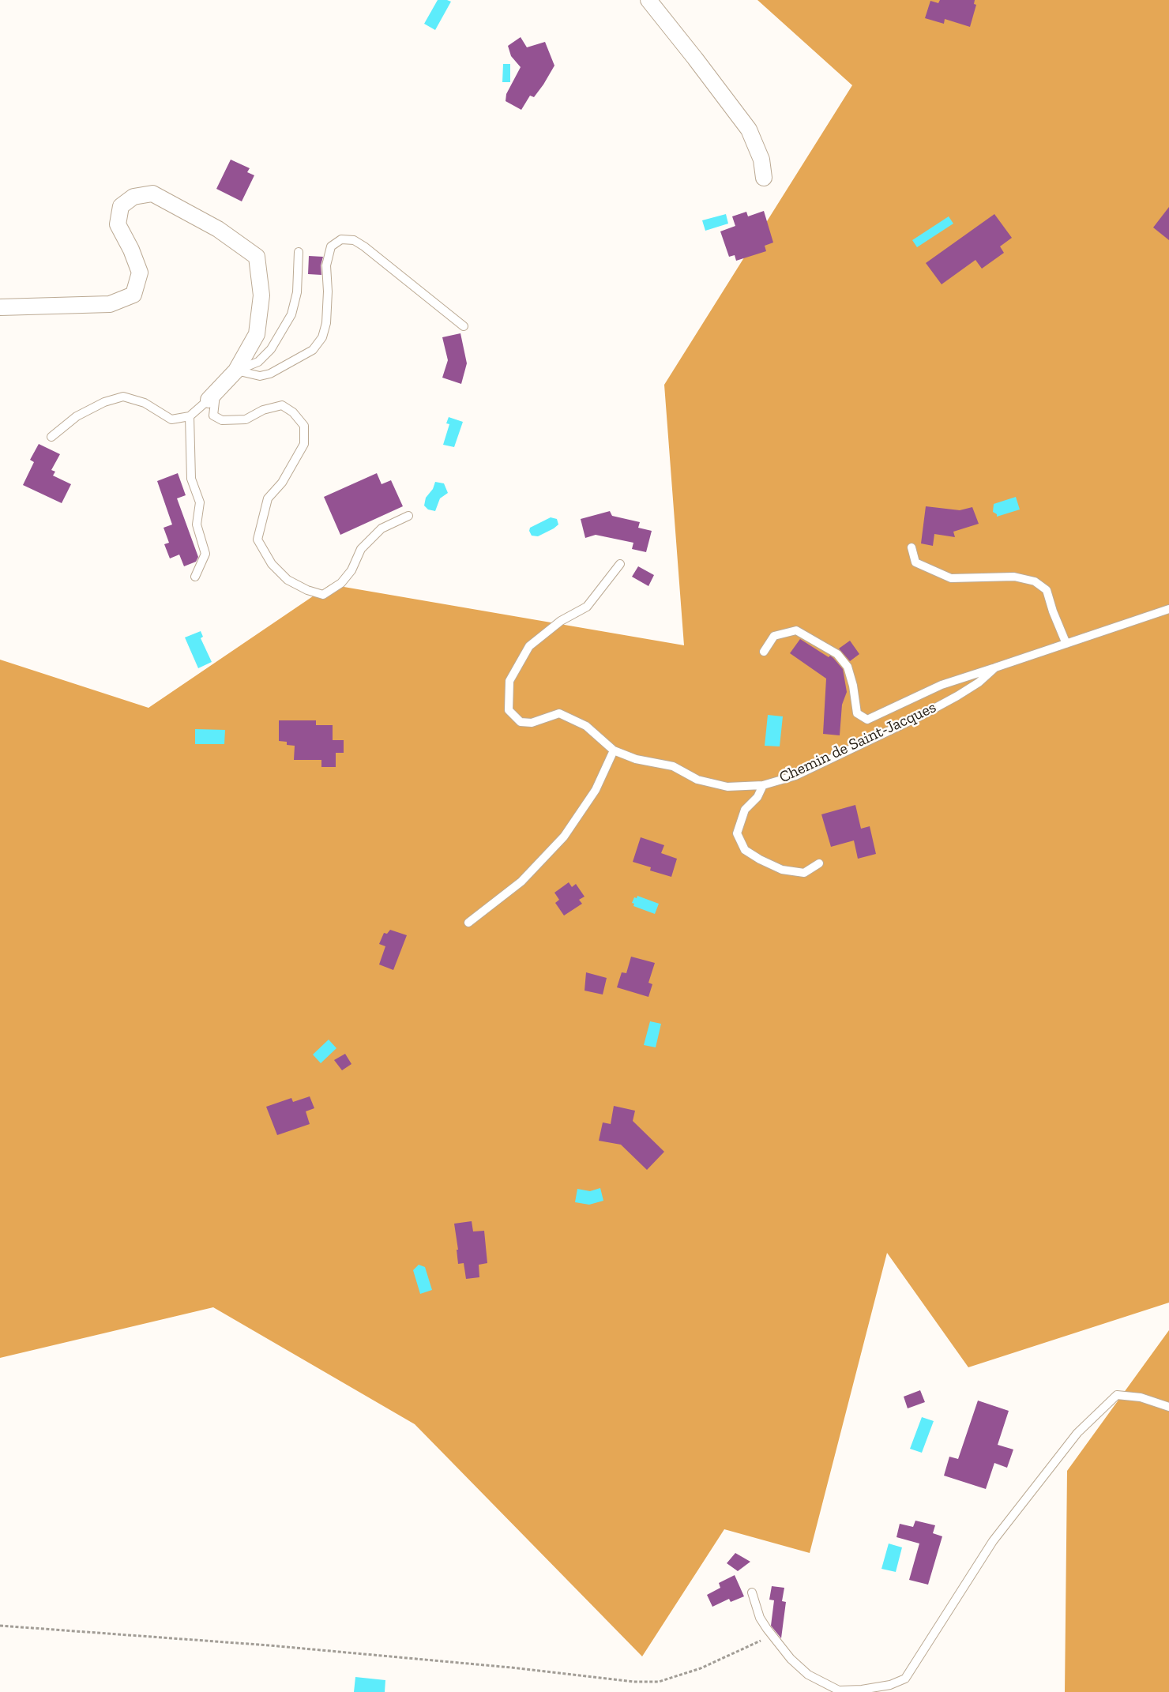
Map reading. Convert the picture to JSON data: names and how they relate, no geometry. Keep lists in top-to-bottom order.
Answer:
{
  "streets": {
    "lane": ["Chemin de Saint-Jacques"]
  }
}
